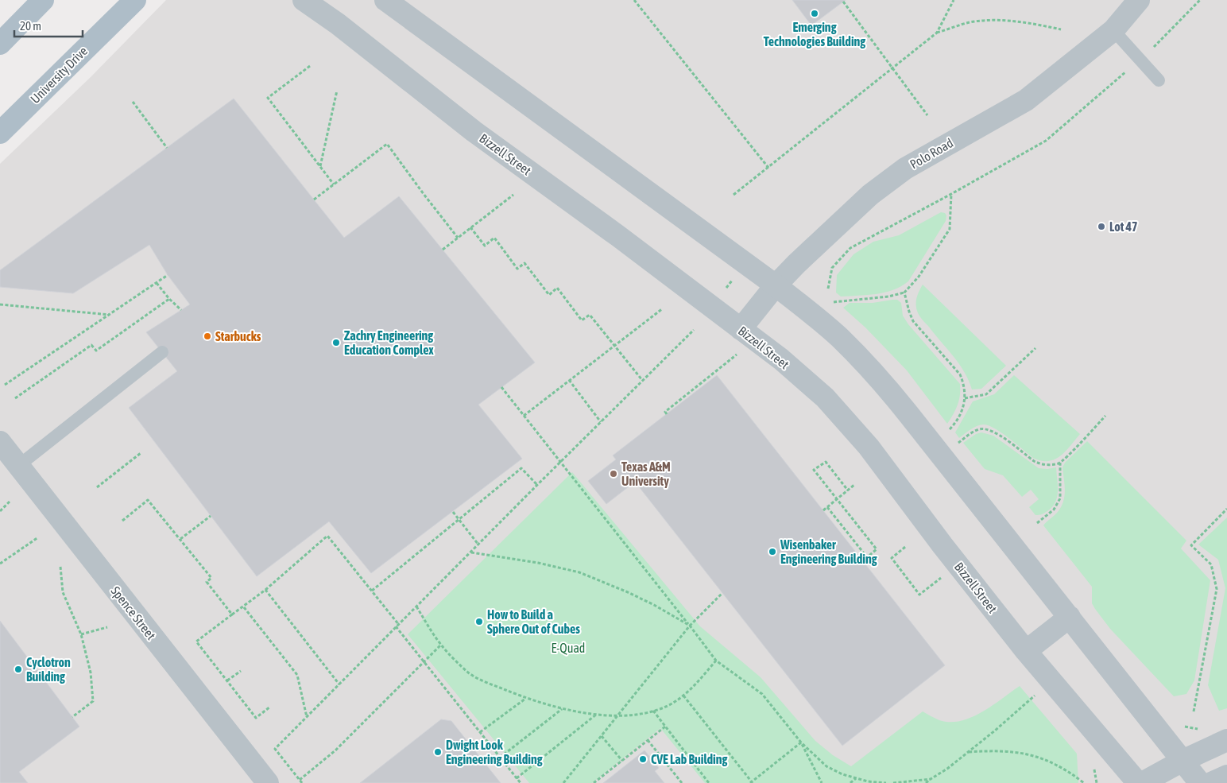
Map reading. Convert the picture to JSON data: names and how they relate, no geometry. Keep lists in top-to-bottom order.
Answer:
{
  "streets": {
    "main road": ["University Drive"],
    "street": ["Polo Road", "Bizzell Street", "Spence Street"]
  },
  "crossings": [
    ["Polo Road", "Bizzell Street"]
  ],
  "parks": ["E-Quad"],
  "places": [
    "Emerging Technologies Building",
    "Lot 47",
    "Starbucks",
    "Zachry Engineering Education Complex",
    "Texas A&M University",
    "Wisenbaker Engineering Building",
    "How to Build a Sphere Out of Cubes",
    "Cyclotron Building",
    "Dwight Look Engineering Building",
    "CVE Lab Building"
  ],
  "scale_bar": "20 m"
}
